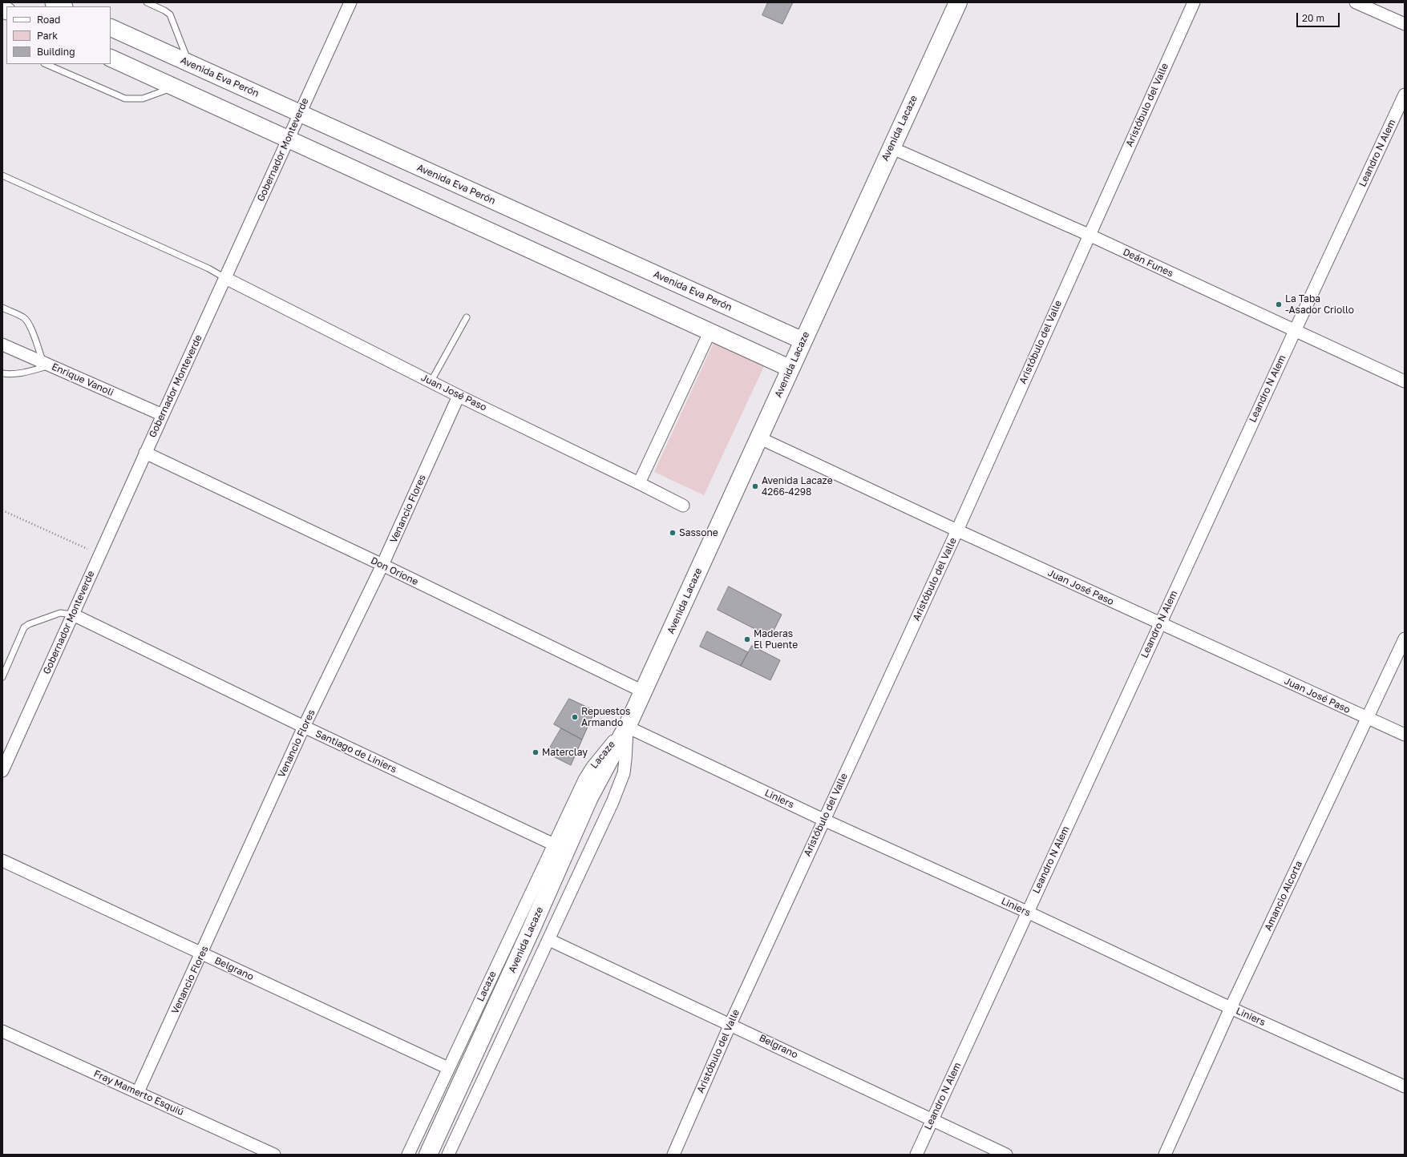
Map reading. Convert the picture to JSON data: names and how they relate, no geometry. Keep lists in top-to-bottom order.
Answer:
{
  "streets": {
    "main road": ["Avenida Eva Perón", "Avenida Lacaze"],
    "street": [
      "Aristóbulo del Valle",
      "Gobernador Monteverde",
      "Leandro N Alem",
      "Deán Funes",
      "Enrique Vanoli",
      "Juan José Paso",
      "Venancio Flores",
      "Don Orione",
      "Santiago de Liniers",
      "Lacaze",
      "Liniers",
      "Amancio Alcorta",
      "Belgrano",
      "Fray Mamerto Esquiú"
    ]
  },
  "crossings": [
    ["Avenida Eva Perón", "Avenida Lacaze"],
    ["Avenida Eva Perón", "Gobernador Monteverde"],
    ["Aristóbulo del Valle", "Deán Funes"],
    ["Aristóbulo del Valle", "Juan José Paso"],
    ["Aristóbulo del Valle", "Liniers"],
    ["Aristóbulo del Valle", "Belgrano"],
    ["Avenida Lacaze", "Deán Funes"],
    ["Avenida Lacaze", "Juan José Paso"],
    ["Avenida Lacaze", "Don Orione"],
    ["Avenida Lacaze", "Lacaze"],
    ["Avenida Lacaze", "Liniers"],
    ["Avenida Lacaze", "Belgrano"],
    ["Gobernador Monteverde", "Enrique Vanoli"],
    ["Gobernador Monteverde", "Juan José Paso"],
    ["Gobernador Monteverde", "Don Orione"],
    ["Gobernador Monteverde", "Santiago de Liniers"],
    ["Leandro N Alem", "Deán Funes"],
    ["Leandro N Alem", "Juan José Paso"],
    ["Leandro N Alem", "Liniers"],
    ["Leandro N Alem", "Belgrano"],
    ["Juan José Paso", "Venancio Flores"],
    ["Juan José Paso", "Amancio Alcorta"],
    ["Venancio Flores", "Don Orione"],
    ["Venancio Flores", "Santiago de Liniers"],
    ["Venancio Flores", "Belgrano"],
    ["Venancio Flores", "Fray Mamerto Esquiú"],
    ["Santiago de Liniers", "Lacaze"],
    ["Lacaze", "Liniers"],
    ["Lacaze", "Belgrano"],
    ["Liniers", "Amancio Alcorta"]
  ],
  "places": [
    "La Taba -Asador Criollo",
    "Avenida Lacaze 4266-4298",
    "Sassone",
    "Maderas El Puente",
    "Repuestos Armando",
    "Materclay"
  ],
  "legend": ["Road", "Park", "Building"],
  "scale_bar": "20 m"
}
